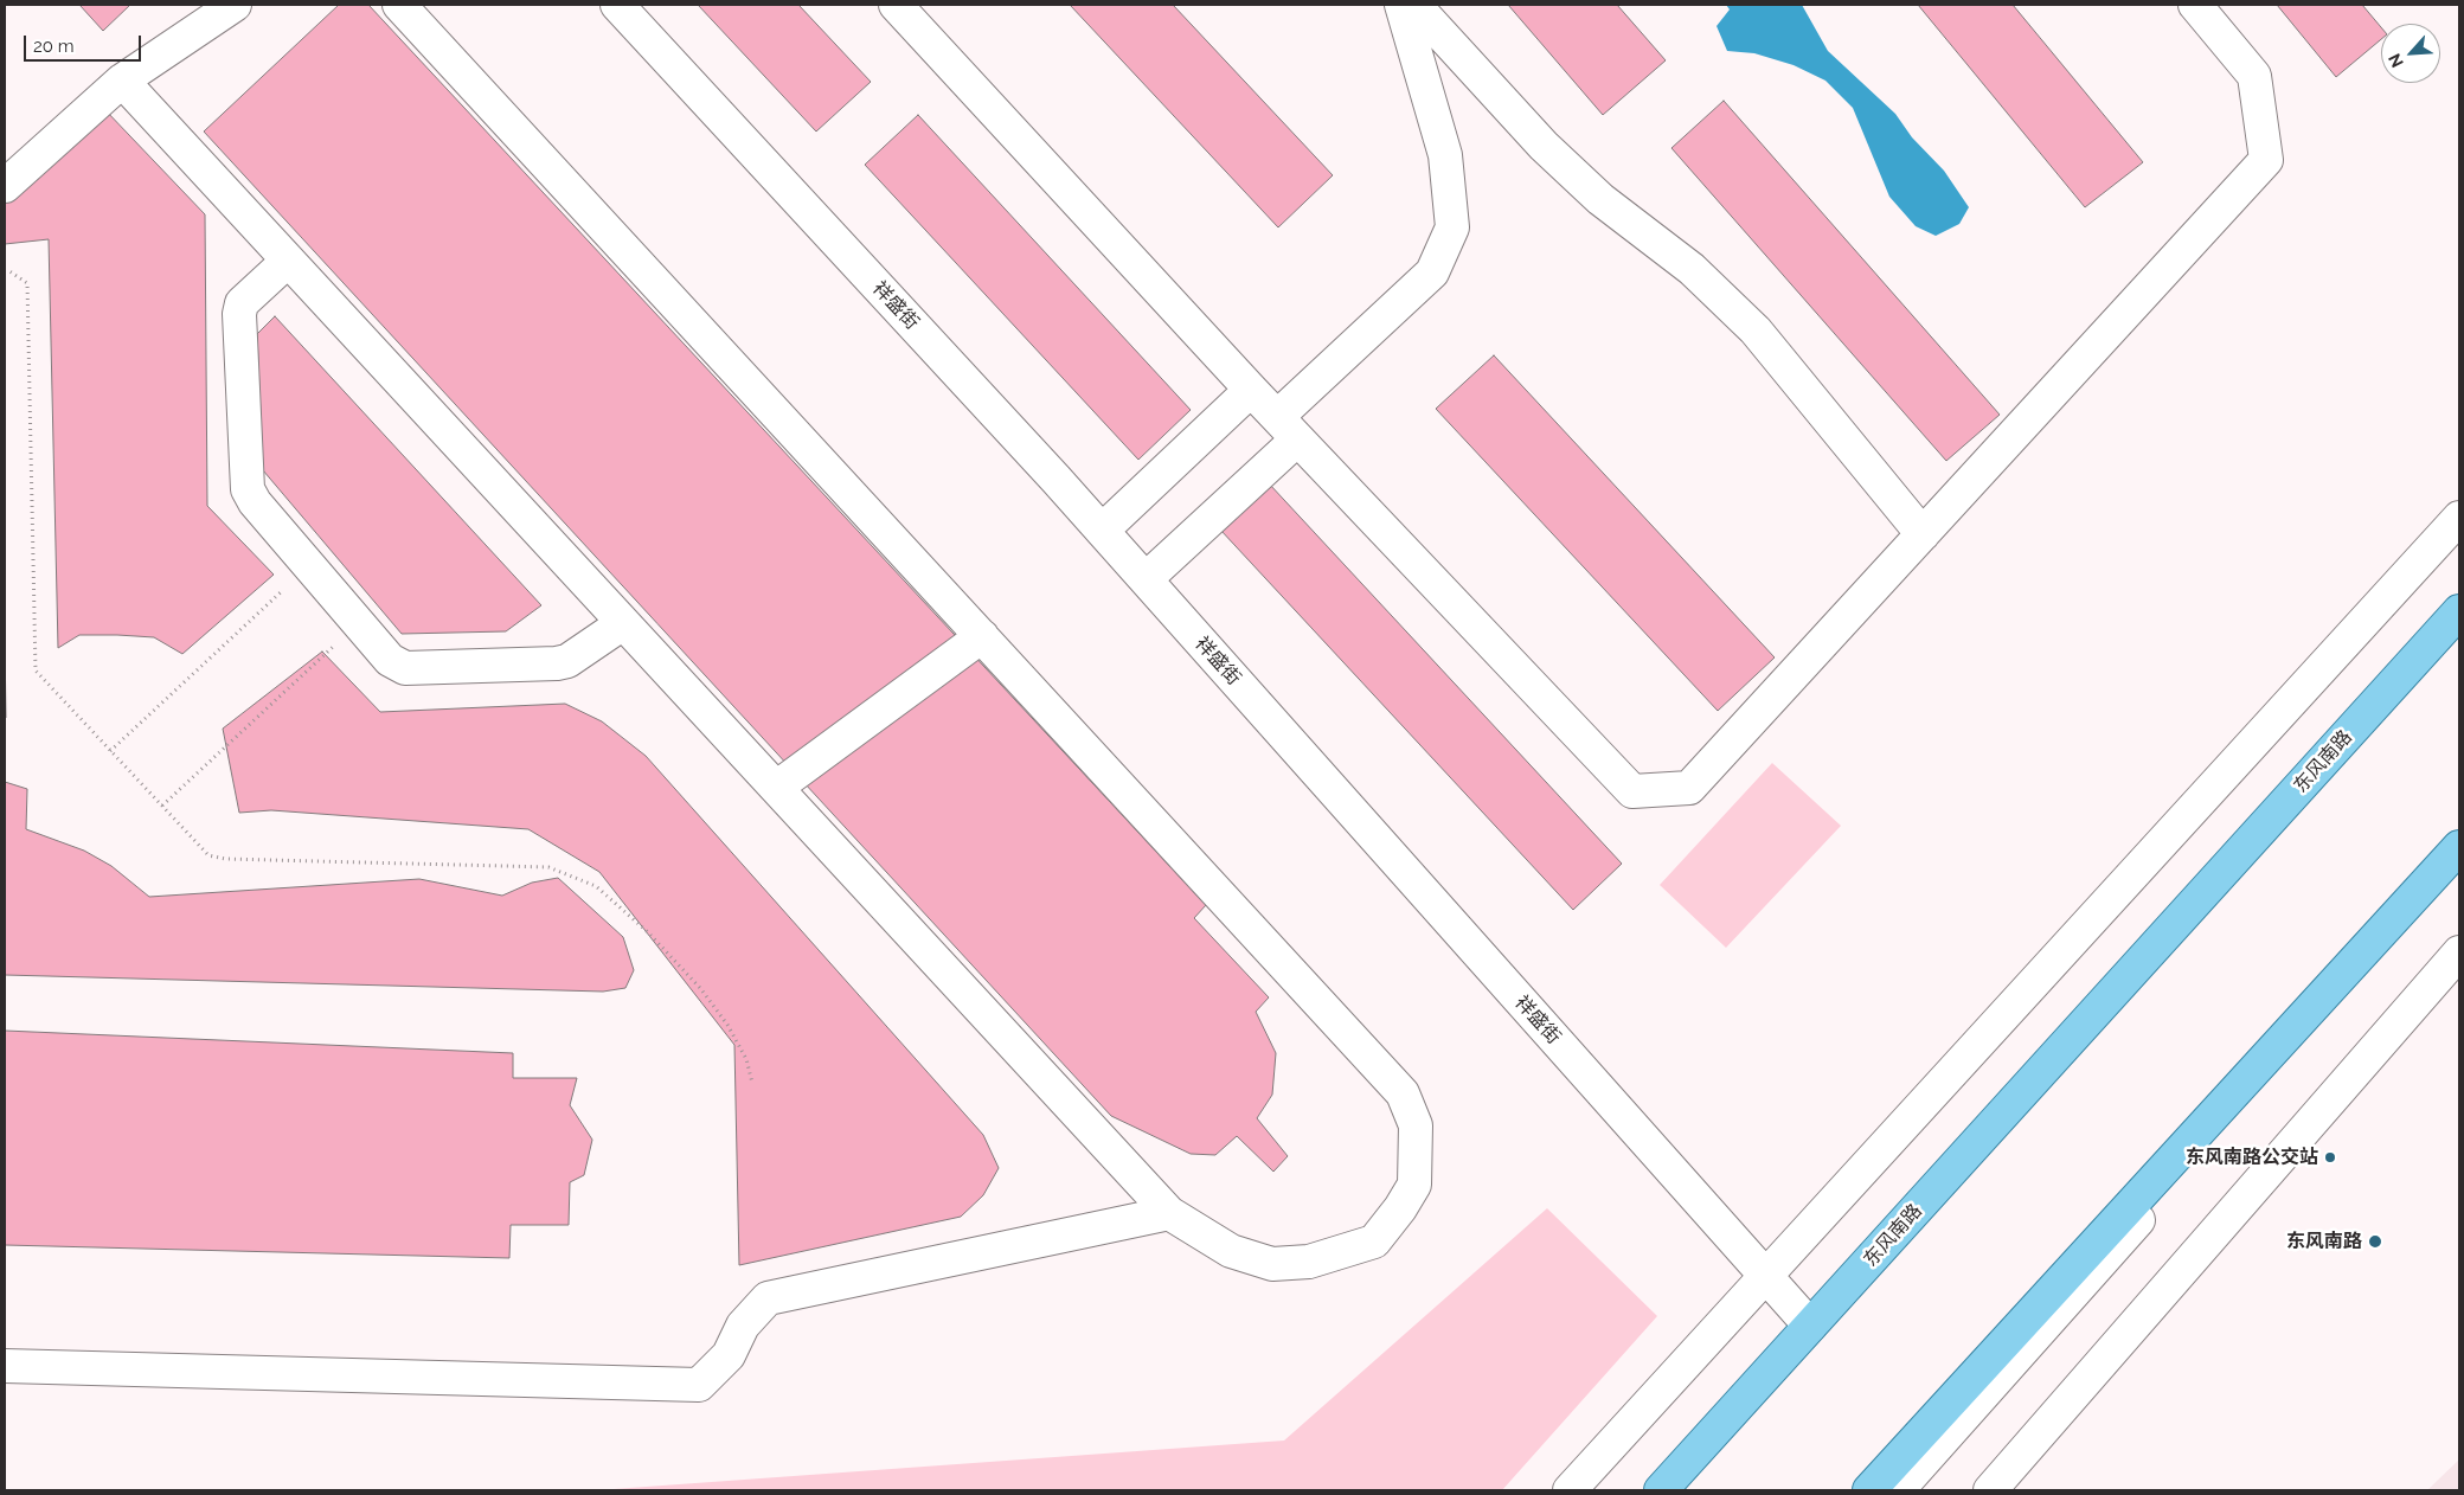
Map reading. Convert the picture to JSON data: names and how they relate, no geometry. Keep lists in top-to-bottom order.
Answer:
{
  "streets": {
    "main road": ["东风南路"],
    "street": ["祥盛街"]
  },
  "crossings": [
    ["祥盛街", "东风南路"]
  ],
  "places": ["东风南路公交站", "东风南路"],
  "scale_bar": "20 m",
  "north": "bottom left"
}
